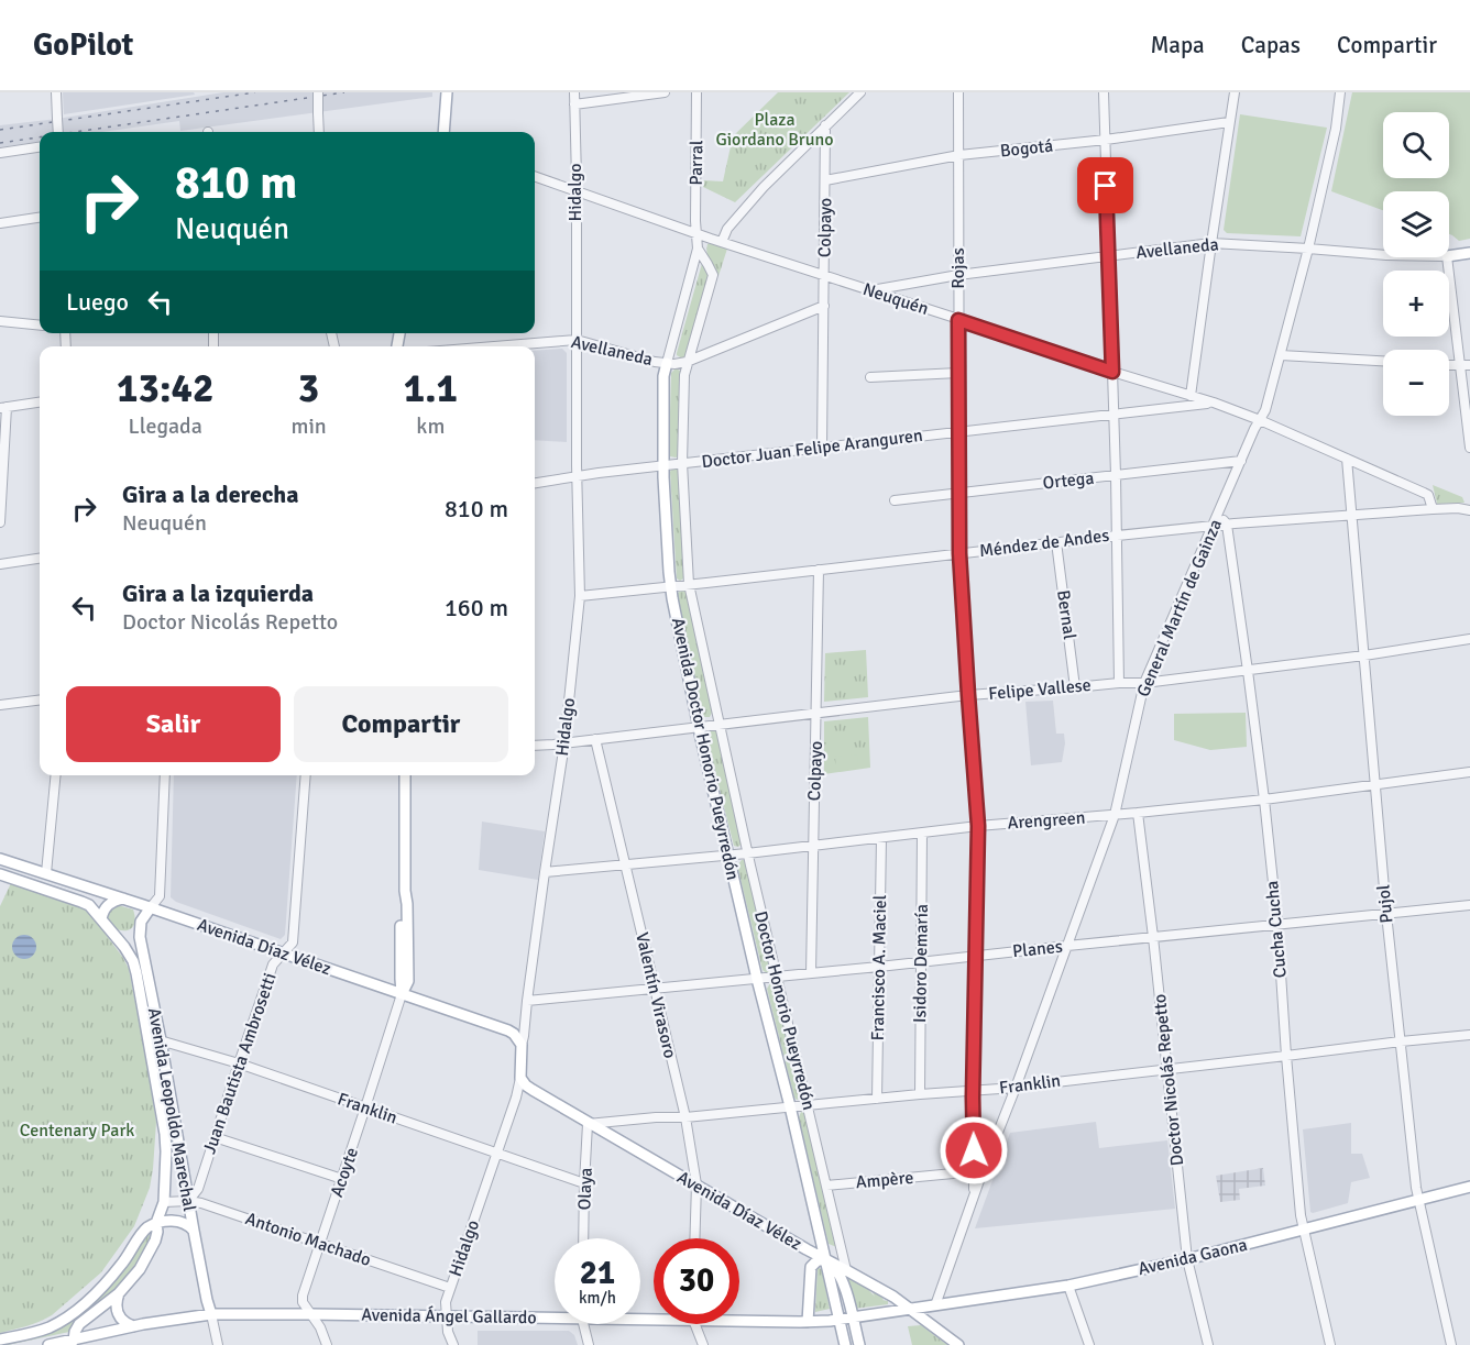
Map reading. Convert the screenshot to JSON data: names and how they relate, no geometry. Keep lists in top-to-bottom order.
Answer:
{
  "streets": {
    "main road": [
      "Hidalgo",
      "Avenida Doctor Honorio Pueyrredón",
      "Avenida Díaz Vélez",
      "Avenida Leopoldo Marechal",
      "Avenida Gaona",
      "Avenida Ángel Gallardo"
    ],
    "street": [
      "Bogotá",
      "Parral",
      "Colpayo",
      "Avellaneda",
      "Rojas",
      "Neuquén",
      "Doctor Juan Felipe Aranguren",
      "Ortega",
      "Méndez de Andes",
      "General Martín de Gainza",
      "Bernal",
      "Felipe Vallese",
      "Arengreen",
      "Pujol",
      "Cucha Cucha",
      "Planes",
      "Isidoro Demaría",
      "Francisco A. Maciel",
      "Valentín Virasoro",
      "Doctor Honorio Pueyrredón",
      "Juan Bautista Ambrosetti",
      "Doctor Nicolás Repetto",
      "Franklin",
      "Acoyte",
      "Ampère",
      "Olaya",
      "Antonio Machado"
    ]
  },
  "crossings": [
    ["Bogotá", "Colpayo"],
    ["Bogotá", "Rojas"],
    ["Parral", "Neuquén"],
    ["Parral", "Avenida Doctor Honorio Pueyrredón"],
    ["Hidalgo", "Avellaneda"],
    ["Hidalgo", "Neuquén"],
    ["Hidalgo", "Doctor Juan Felipe Aranguren"],
    ["Hidalgo", "Méndez de Andes"],
    ["Hidalgo", "Felipe Vallese"],
    ["Hidalgo", "Arengreen"],
    ["Hidalgo", "Avenida Díaz Vélez"],
    ["Hidalgo", "Planes"],
    ["Hidalgo", "Franklin"],
    ["Hidalgo", "Antonio Machado"],
    ["Hidalgo", "Avenida Ángel Gallardo"],
    ["Colpayo", "Avellaneda"],
    ["Colpayo", "Neuquén"],
    ["Colpayo", "Doctor Juan Felipe Aranguren"],
    ["Colpayo", "Méndez de Andes"],
    ["Colpayo", "Felipe Vallese"],
    ["Colpayo", "Arengreen"],
    ["Colpayo", "Planes"],
    ["Avellaneda", "Rojas"],
    ["Avellaneda", "Neuquén"],
    ["Avellaneda", "General Martín de Gainza"],
    ["Avellaneda", "Avenida Doctor Honorio Pueyrredón"],
    ["Avellaneda", "Doctor Honorio Pueyrredón"],
    ["Rojas", "Neuquén"],
    ["Rojas", "Doctor Juan Felipe Aranguren"],
    ["Rojas", "Ortega"],
    ["Rojas", "Méndez de Andes"],
    ["Rojas", "General Martín de Gainza"],
    ["Rojas", "Felipe Vallese"],
    ["Rojas", "Arengreen"],
    ["Rojas", "Planes"],
    ["Rojas", "Franklin"],
    ["Rojas", "Ampère"],
    ["Rojas", "Avenida Gaona"],
    ["Neuquén", "Doctor Juan Felipe Aranguren"],
    ["Neuquén", "Méndez de Andes"],
    ["Neuquén", "General Martín de Gainza"],
    ["Neuquén", "Avenida Doctor Honorio Pueyrredón"],
    ["Neuquén", "Pujol"],
    ["Doctor Juan Felipe Aranguren", "Avenida Doctor Honorio Pueyrredón"],
    ["Doctor Juan Felipe Aranguren", "Doctor Honorio Pueyrredón"],
    ["Ortega", "General Martín de Gainza"],
    ["Méndez de Andes", "General Martín de Gainza"],
    ["Méndez de Andes", "Bernal"],
    ["Méndez de Andes", "Avenida Doctor Honorio Pueyrredón"],
    ["Méndez de Andes", "Pujol"],
    ["Méndez de Andes", "Cucha Cucha"],
    ["Méndez de Andes", "Doctor Honorio Pueyrredón"],
    ["General Martín de Gainza", "Felipe Vallese"],
    ["General Martín de Gainza", "Arengreen"],
    ["General Martín de Gainza", "Cucha Cucha"],
    ["General Martín de Gainza", "Planes"],
    ["General Martín de Gainza", "Franklin"],
    ["General Martín de Gainza", "Ampère"],
    ["Bernal", "Felipe Vallese"],
    ["Felipe Vallese", "Avenida Doctor Honorio Pueyrredón"],
    ["Felipe Vallese", "Pujol"],
    ["Felipe Vallese", "Cucha Cucha"],
    ["Felipe Vallese", "Valentín Virasoro"],
    ["Felipe Vallese", "Doctor Honorio Pueyrredón"],
    ["Avenida Doctor Honorio Pueyrredón", "Arengreen"],
    ["Avenida Doctor Honorio Pueyrredón", "Avenida Díaz Vélez"],
    ["Avenida Doctor Honorio Pueyrredón", "Planes"],
    ["Avenida Doctor Honorio Pueyrredón", "Doctor Honorio Pueyrredón"],
    ["Avenida Doctor Honorio Pueyrredón", "Franklin"],
    ["Avenida Doctor Honorio Pueyrredón", "Avenida Gaona"],
    ["Avenida Doctor Honorio Pueyrredón", "Avenida Ángel Gallardo"],
    ["Arengreen", "Pujol"],
    ["Arengreen", "Cucha Cucha"],
    ["Arengreen", "Isidoro Demaría"],
    ["Arengreen", "Francisco A. Maciel"],
    ["Arengreen", "Valentín Virasoro"],
    ["Arengreen", "Doctor Honorio Pueyrredón"],
    ["Arengreen", "Doctor Nicolás Repetto"],
    ["Pujol", "Planes"],
    ["Pujol", "Franklin"],
    ["Pujol", "Avenida Gaona"],
    ["Cucha Cucha", "Planes"],
    ["Cucha Cucha", "Franklin"],
    ["Cucha Cucha", "Avenida Gaona"],
    ["Avenida Díaz Vélez", "Valentín Virasoro"],
    ["Avenida Díaz Vélez", "Juan Bautista Ambrosetti"],
    ["Avenida Díaz Vélez", "Franklin"],
    ["Avenida Díaz Vélez", "Avenida Leopoldo Marechal"],
    ["Avenida Díaz Vélez", "Acoyte"],
    ["Avenida Díaz Vélez", "Olaya"],
    ["Planes", "Isidoro Demaría"],
    ["Planes", "Francisco A. Maciel"],
    ["Planes", "Valentín Virasoro"],
    ["Planes", "Doctor Honorio Pueyrredón"],
    ["Planes", "Doctor Nicolás Repetto"],
    ["Isidoro Demaría", "Franklin"],
    ["Francisco A. Maciel", "Franklin"],
    ["Valentín Virasoro", "Franklin"],
    ["Doctor Honorio Pueyrredón", "Franklin"],
    ["Doctor Honorio Pueyrredón", "Ampère"],
    ["Juan Bautista Ambrosetti", "Franklin"],
    ["Juan Bautista Ambrosetti", "Avenida Leopoldo Marechal"],
    ["Juan Bautista Ambrosetti", "Antonio Machado"],
    ["Doctor Nicolás Repetto", "Franklin"],
    ["Doctor Nicolás Repetto", "Avenida Gaona"],
    ["Franklin", "Avenida Leopoldo Marechal"],
    ["Franklin", "Acoyte"],
    ["Franklin", "Olaya"],
    ["Avenida Leopoldo Marechal", "Antonio Machado"],
    ["Avenida Leopoldo Marechal", "Avenida Ángel Gallardo"],
    ["Acoyte", "Antonio Machado"],
    ["Acoyte", "Avenida Ángel Gallardo"],
    ["Avenida Gaona", "Avenida Ángel Gallardo"]
  ],
  "parks": ["Plaza Giordano Bruno", "Centenary Park"],
  "page": {
    "header": "GoPilot",
    "nav": ["Mapa", "Capas", "Compartir"],
    "map_buttons": ["+", "−"],
    "turn": ["810 m", "Neuquén"],
    "then": "Luego",
    "eta": [
      "13:42",
      "Llegada",
      "3",
      "min",
      "1.1",
      "km"
    ],
    "list": [
      {
        "name": "Gira a la derecha",
        "note": "Neuquén",
        "value": "810 m"
      },
      {
        "name": "Gira a la izquierda",
        "note": "Doctor Nicolás Repetto",
        "value": "160 m"
      }
    ],
    "buttons": ["Salir", "Compartir"],
    "speed": "21 km/h",
    "limit": "30"
  }
}
